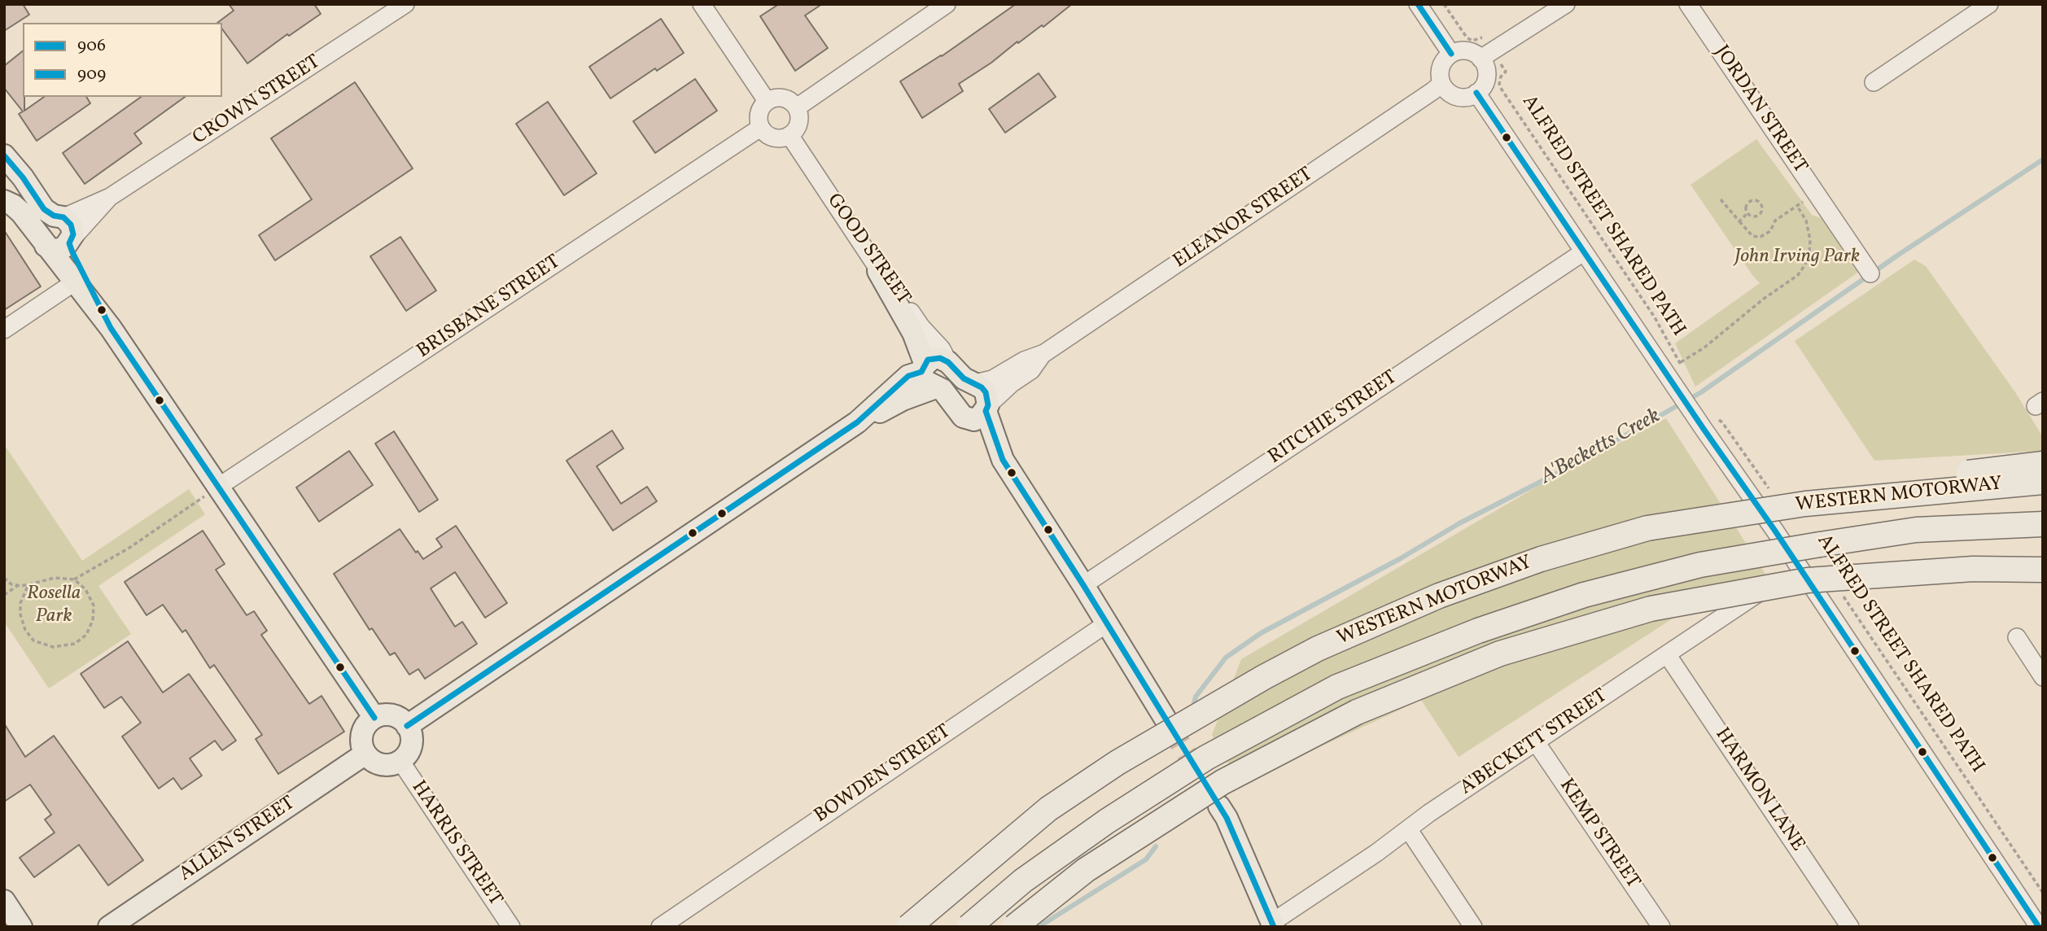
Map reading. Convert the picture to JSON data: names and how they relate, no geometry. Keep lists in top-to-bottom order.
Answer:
{
  "streets": {
    "highway": ["WESTERN MOTORWAY"],
    "main road": ["ALLEN STREET"],
    "street": [
      "CROWN STREET",
      "JORDAN STREET",
      "ELEANOR STREET",
      "GOOD STREET",
      "BRISBANE STREET",
      "RITCHIE STREET",
      "A'BECKETT STREET",
      "BOWDEN STREET",
      "HARMON LANE",
      "KEMP STREET",
      "HARRIS STREET"
    ],
    "path": ["ALFRED STREET SHARED PATH"]
  },
  "crossings": [
    ["GOOD STREET", "BRISBANE STREET"],
    ["A'BECKETT STREET", "HARMON LANE"],
    ["A'BECKETT STREET", "KEMP STREET"],
    ["ALLEN STREET", "HARRIS STREET"]
  ],
  "water": ["A'Becketts Creek"],
  "parks": ["John Irving Park", "Rosella Park"],
  "lines": ["transit line 909", "transit line 906"],
  "legend": ["906", "909"]
}
